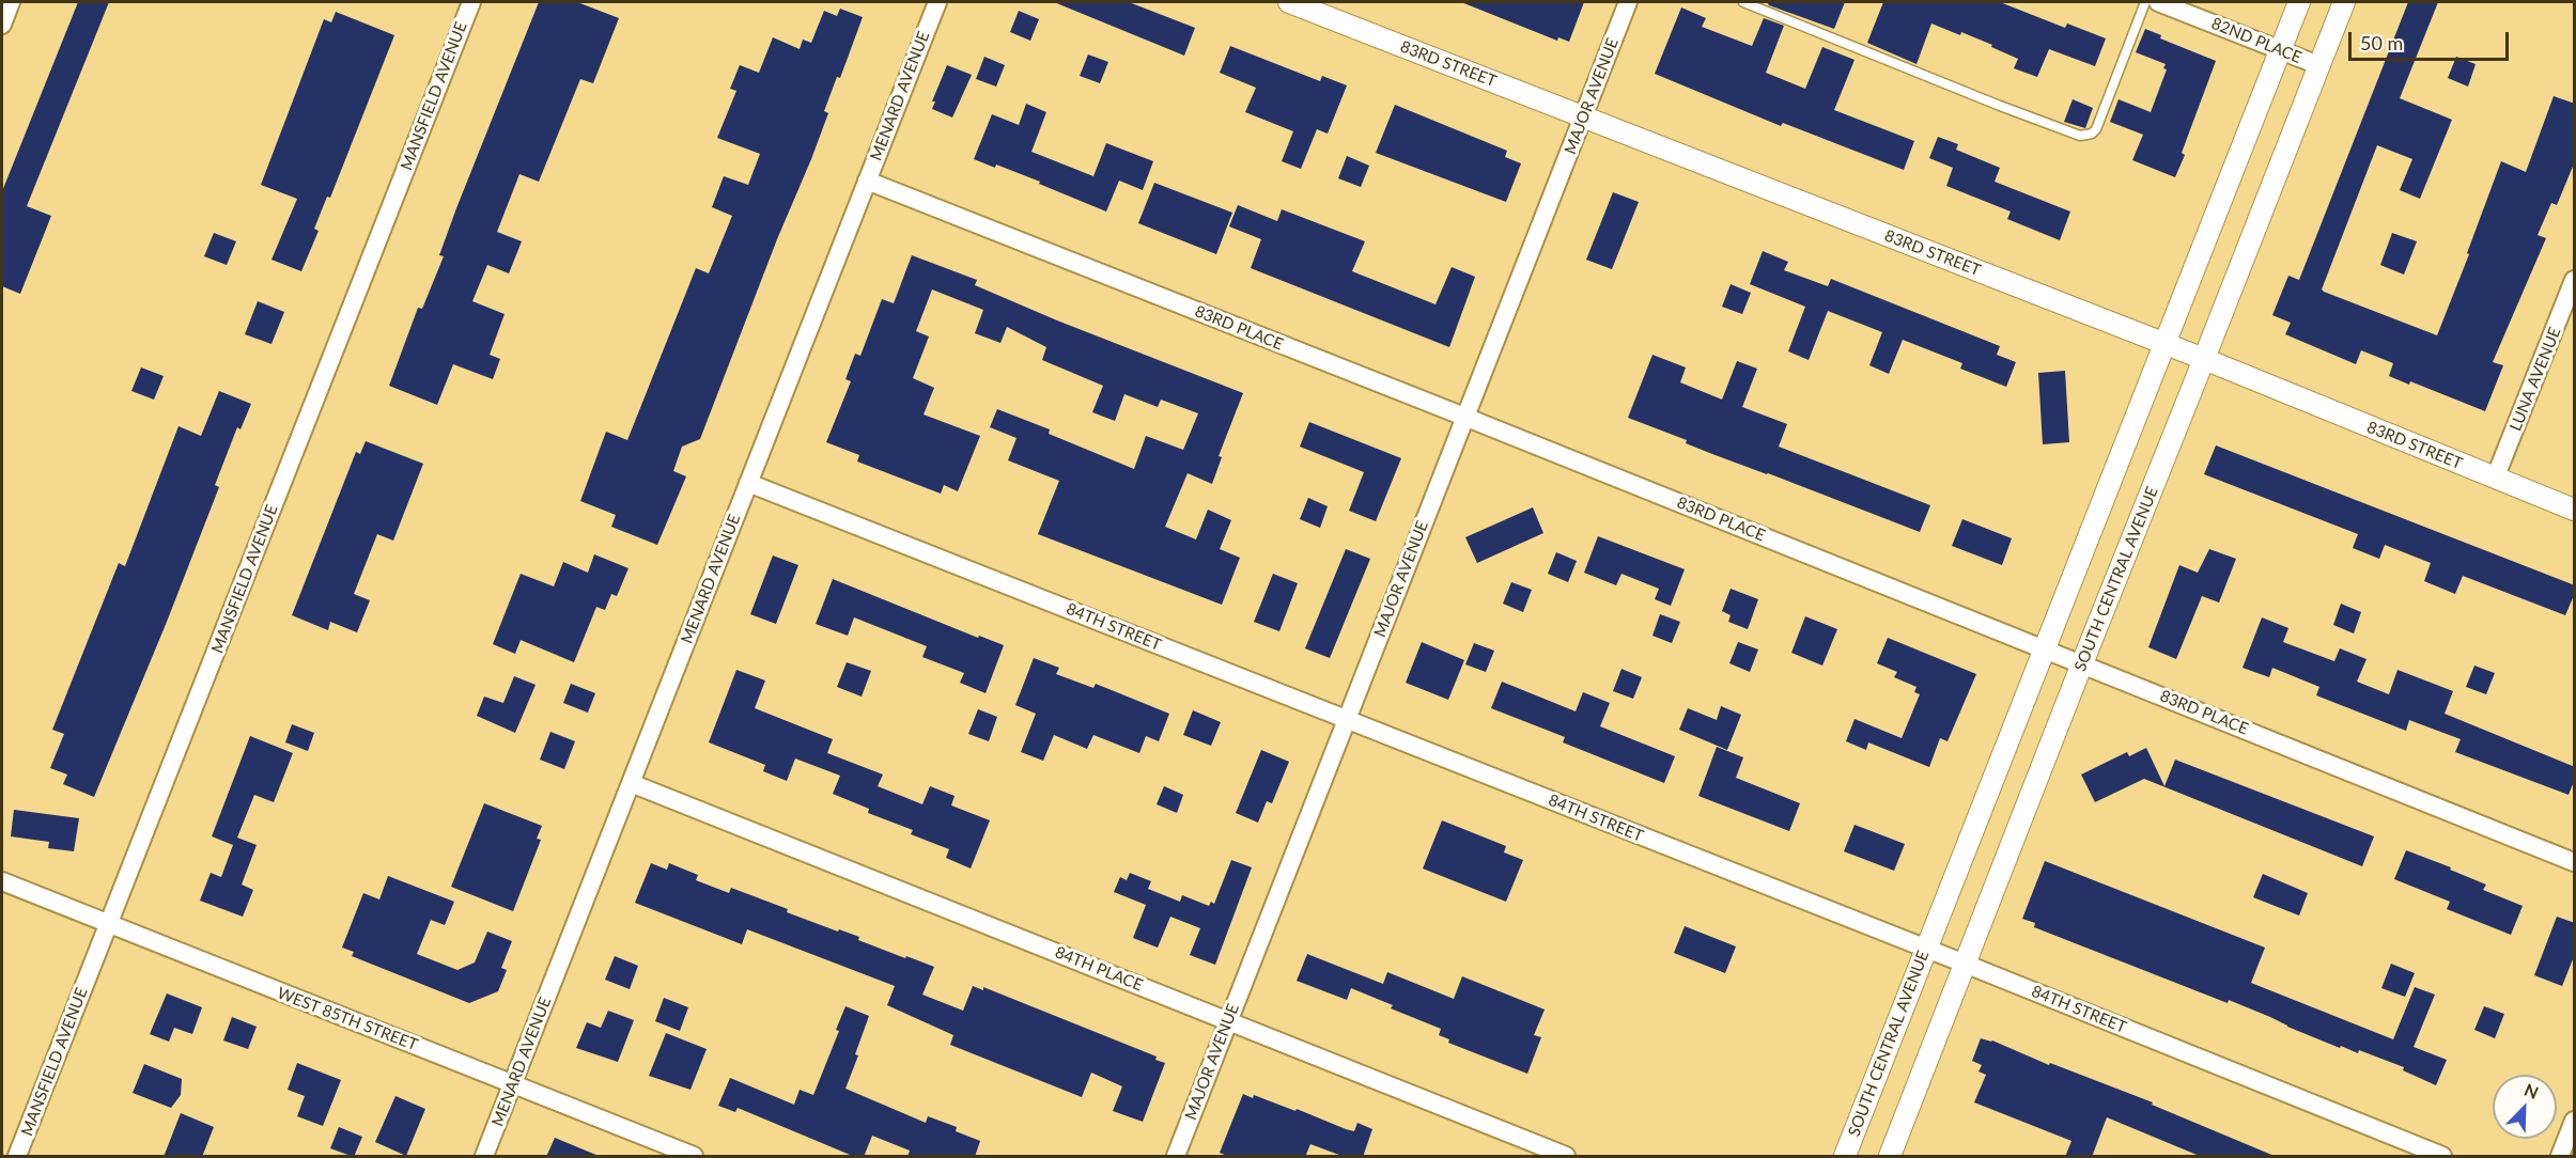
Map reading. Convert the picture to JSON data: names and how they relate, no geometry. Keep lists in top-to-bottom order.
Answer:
{
  "streets": {
    "street": [
      "82ND PLACE",
      "83RD STREET",
      "MANSFIELD AVENUE",
      "MENARD AVENUE",
      "MAJOR AVENUE",
      "83RD PLACE",
      "LUNA AVENUE",
      "SOUTH CENTRAL AVENUE",
      "84TH STREET",
      "84TH PLACE",
      "WEST 85TH STREET"
    ]
  },
  "crossings": [
    ["82ND PLACE", "SOUTH CENTRAL AVENUE"],
    ["83RD STREET", "MAJOR AVENUE"],
    ["83RD STREET", "LUNA AVENUE"],
    ["83RD STREET", "SOUTH CENTRAL AVENUE"],
    ["MANSFIELD AVENUE", "WEST 85TH STREET"],
    ["MENARD AVENUE", "83RD PLACE"],
    ["MENARD AVENUE", "84TH STREET"],
    ["MENARD AVENUE", "84TH PLACE"],
    ["MENARD AVENUE", "WEST 85TH STREET"],
    ["MAJOR AVENUE", "83RD PLACE"],
    ["MAJOR AVENUE", "84TH STREET"],
    ["MAJOR AVENUE", "84TH PLACE"],
    ["83RD PLACE", "SOUTH CENTRAL AVENUE"],
    ["SOUTH CENTRAL AVENUE", "84TH STREET"]
  ],
  "scale_bar": "50 m",
  "north": "top right"
}
